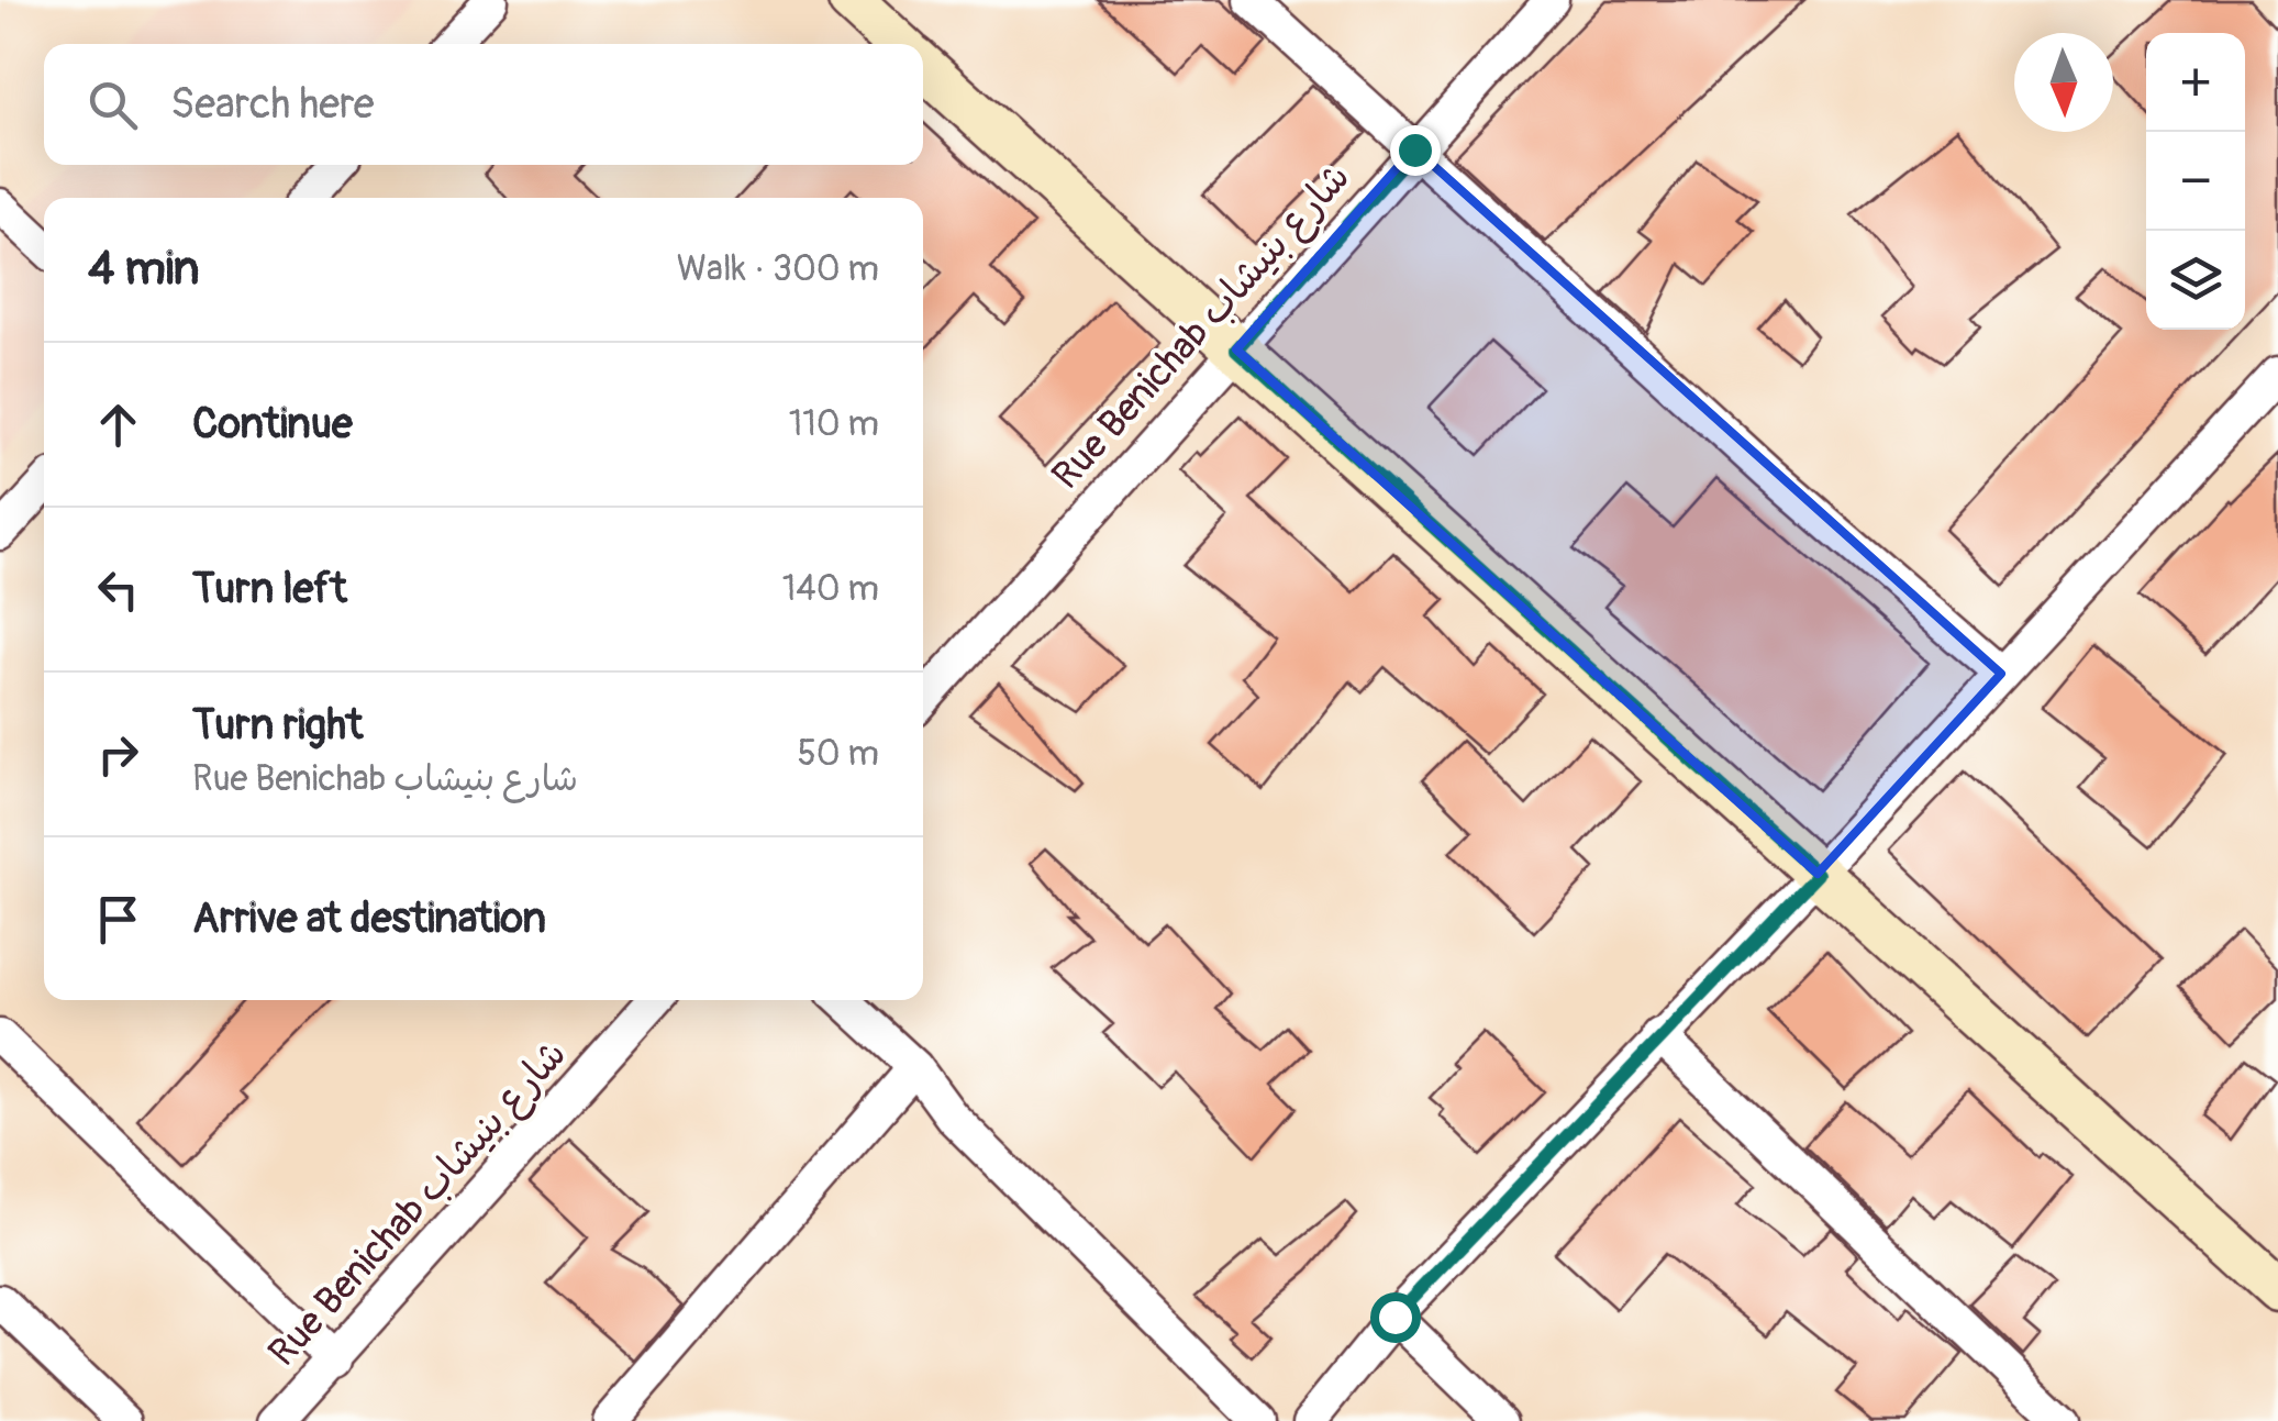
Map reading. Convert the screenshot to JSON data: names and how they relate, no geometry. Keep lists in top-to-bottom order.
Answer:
{
  "streets": {
    "street": ["Rue Benichab شارع بنيشاب"]
  },
  "north": "bottom",
  "page": {
    "map_buttons": ["+", "−"],
    "search": "Search here",
    "heading": ["4 min", "Walk · 300 m"],
    "list": [
      ["Continue", "110 m"],
      ["Turn left", "140 m"],
      ["Turn right", "Rue Benichab شارع بنيشاب", "50 m"],
      "Arrive at destination"
    ]
  }
}
